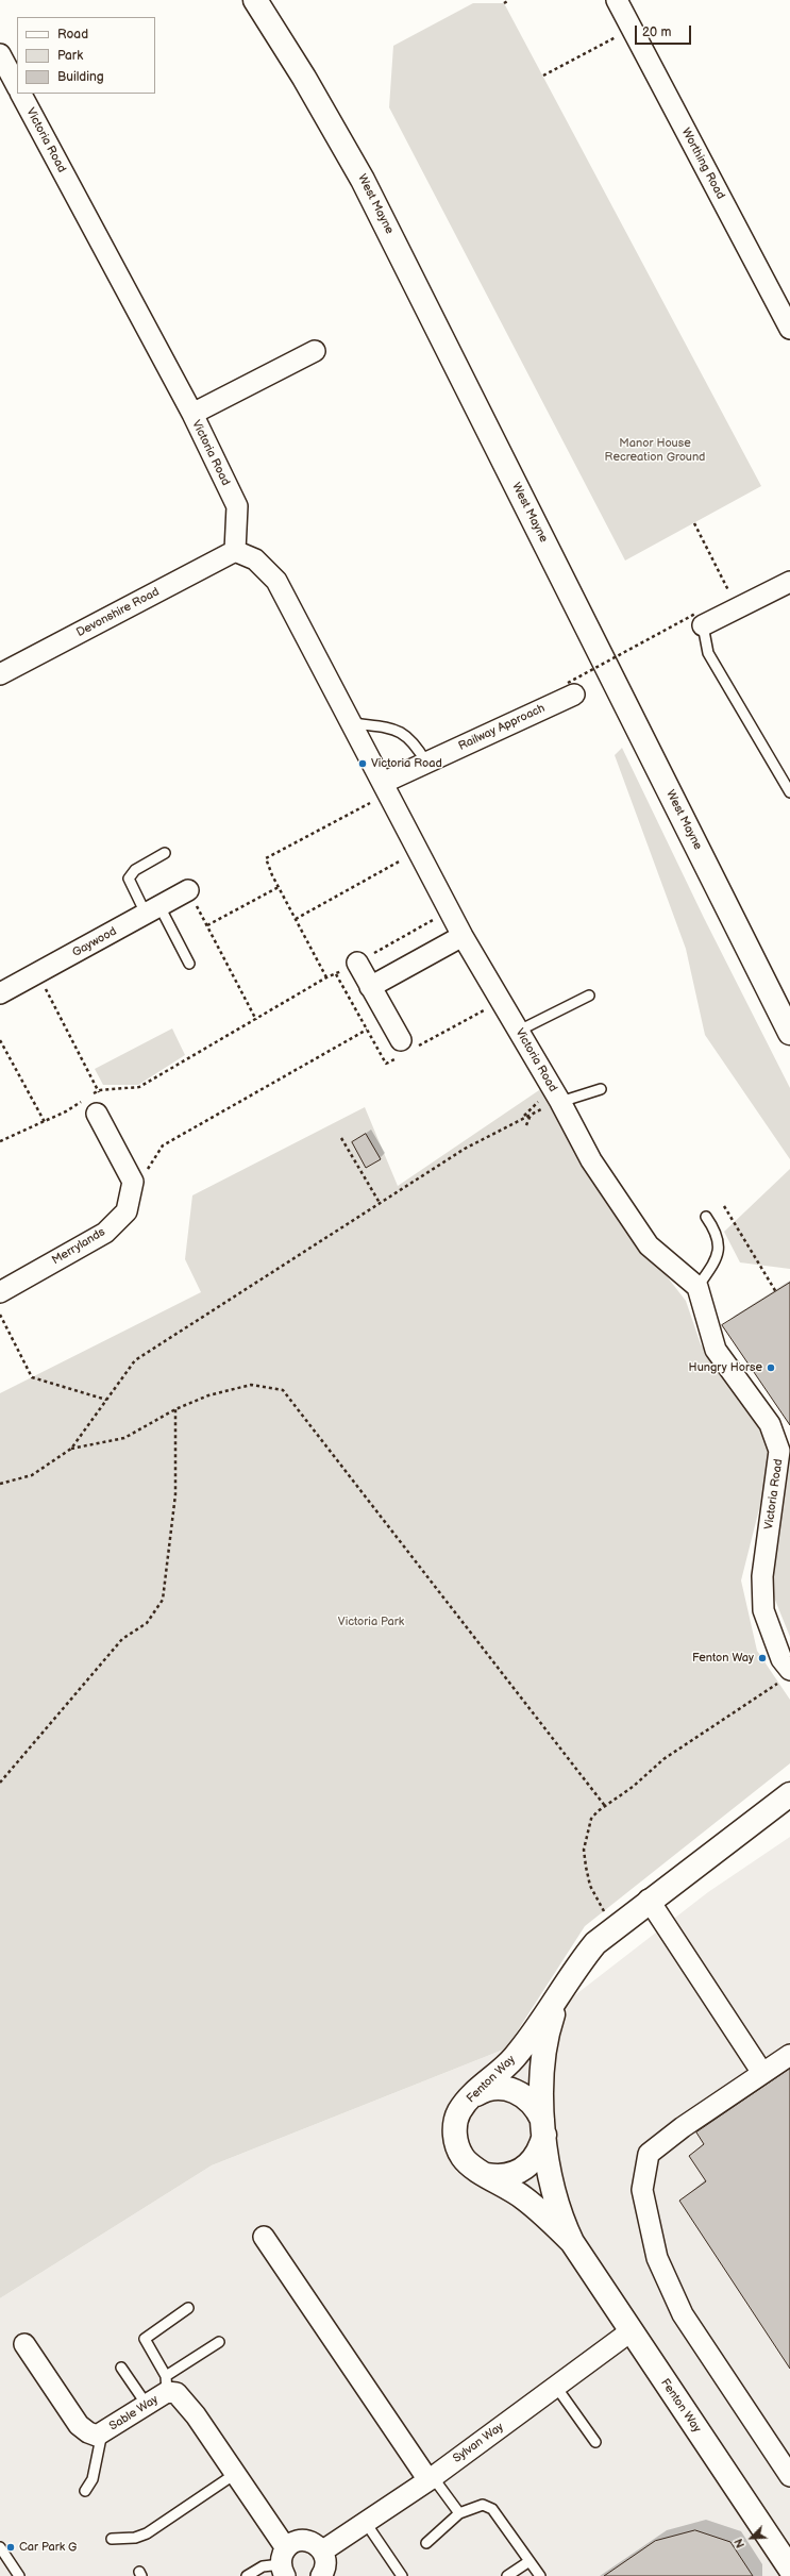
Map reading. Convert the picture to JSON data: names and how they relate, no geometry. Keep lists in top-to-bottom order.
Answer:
{
  "streets": {
    "street": [
      "Victoria Road",
      "Worthing Road",
      "West Mayne",
      "Devonshire Road",
      "Railway Approach",
      "Gaywood",
      "Merrylands",
      "Fenton Way",
      "Sable Way",
      "Sylvan Way"
    ]
  },
  "crossings": [
    ["Victoria Road", "Devonshire Road"],
    ["Victoria Road", "Railway Approach"],
    ["Fenton Way", "Sylvan Way"]
  ],
  "parks": ["Manor House Recreation Ground", "Victoria Park"],
  "places": [
    "Victoria Road",
    "Hungry Horse",
    "Fenton Way",
    "Car Park G"
  ],
  "legend": ["Road", "Park", "Building"],
  "scale_bar": "20 m",
  "north": "bottom left"
}
